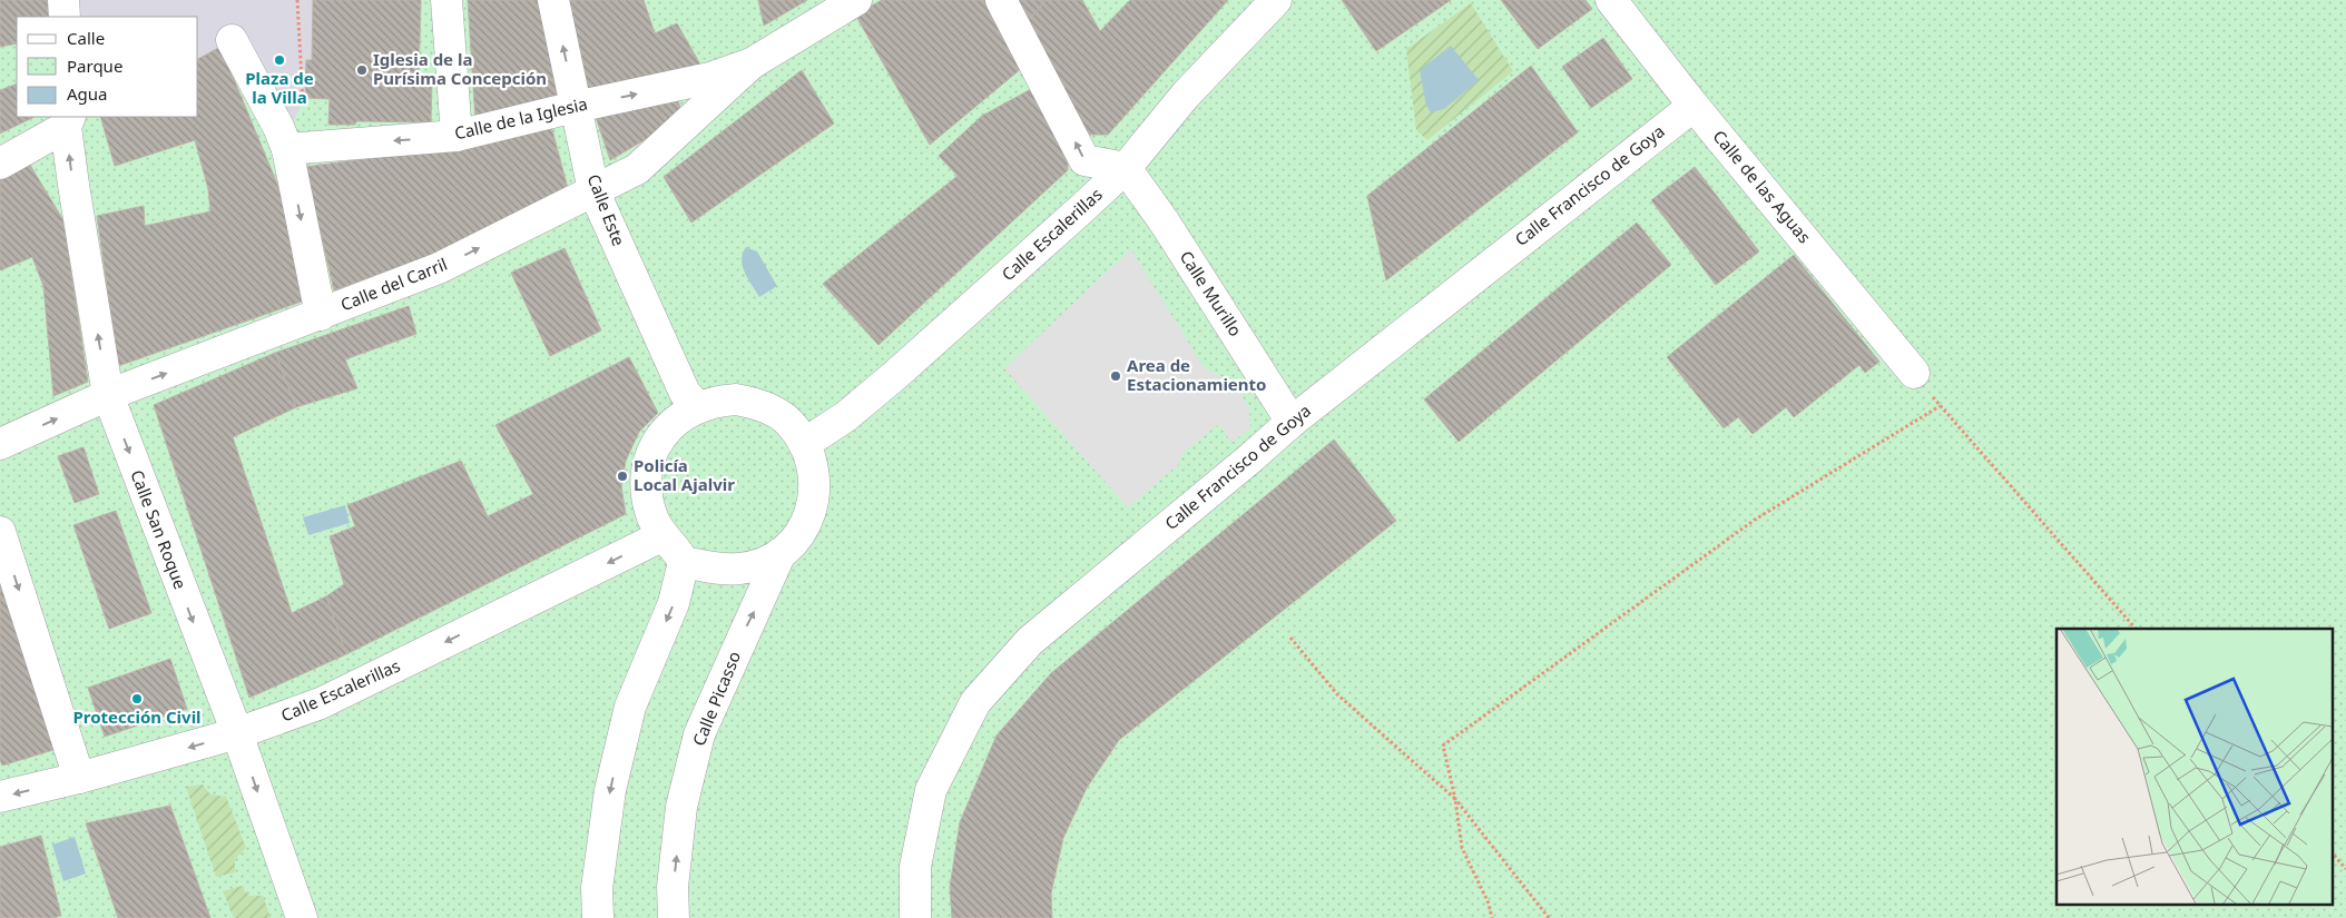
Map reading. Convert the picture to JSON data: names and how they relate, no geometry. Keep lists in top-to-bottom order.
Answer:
{
  "streets": {
    "street": [
      "Calle de la Iglesia",
      "Calle Francisco de Goya",
      "Calle de las Aguas",
      "Calle Este",
      "Calle Escalerillas",
      "Calle del Carril",
      "Calle Murillo",
      "Calle San Roque",
      "Calle Picasso"
    ]
  },
  "crossings": [
    ["Calle de la Iglesia", "Calle Este"],
    ["Calle de la Iglesia", "Calle del Carril"],
    ["Calle Francisco de Goya", "Calle de las Aguas"],
    ["Calle Francisco de Goya", "Calle Murillo"],
    ["Calle Este", "Calle Escalerillas"],
    ["Calle Este", "Calle del Carril"],
    ["Calle Este", "Calle Picasso"],
    ["Calle Escalerillas", "Calle Murillo"],
    ["Calle Escalerillas", "Calle San Roque"],
    ["Calle Escalerillas", "Calle Picasso"],
    ["Calle del Carril", "Calle San Roque"]
  ],
  "one_way": ["Calle Escalerillas", "Calle del Carril"],
  "places": [
    "Plaza de la Villa",
    "Iglesia de la Purísima Concepción",
    "Area de Estacionamiento",
    "Policía Local Ajalvir",
    "Protección Civil"
  ],
  "legend": ["Calle", "Parque", "Agua"]
}
